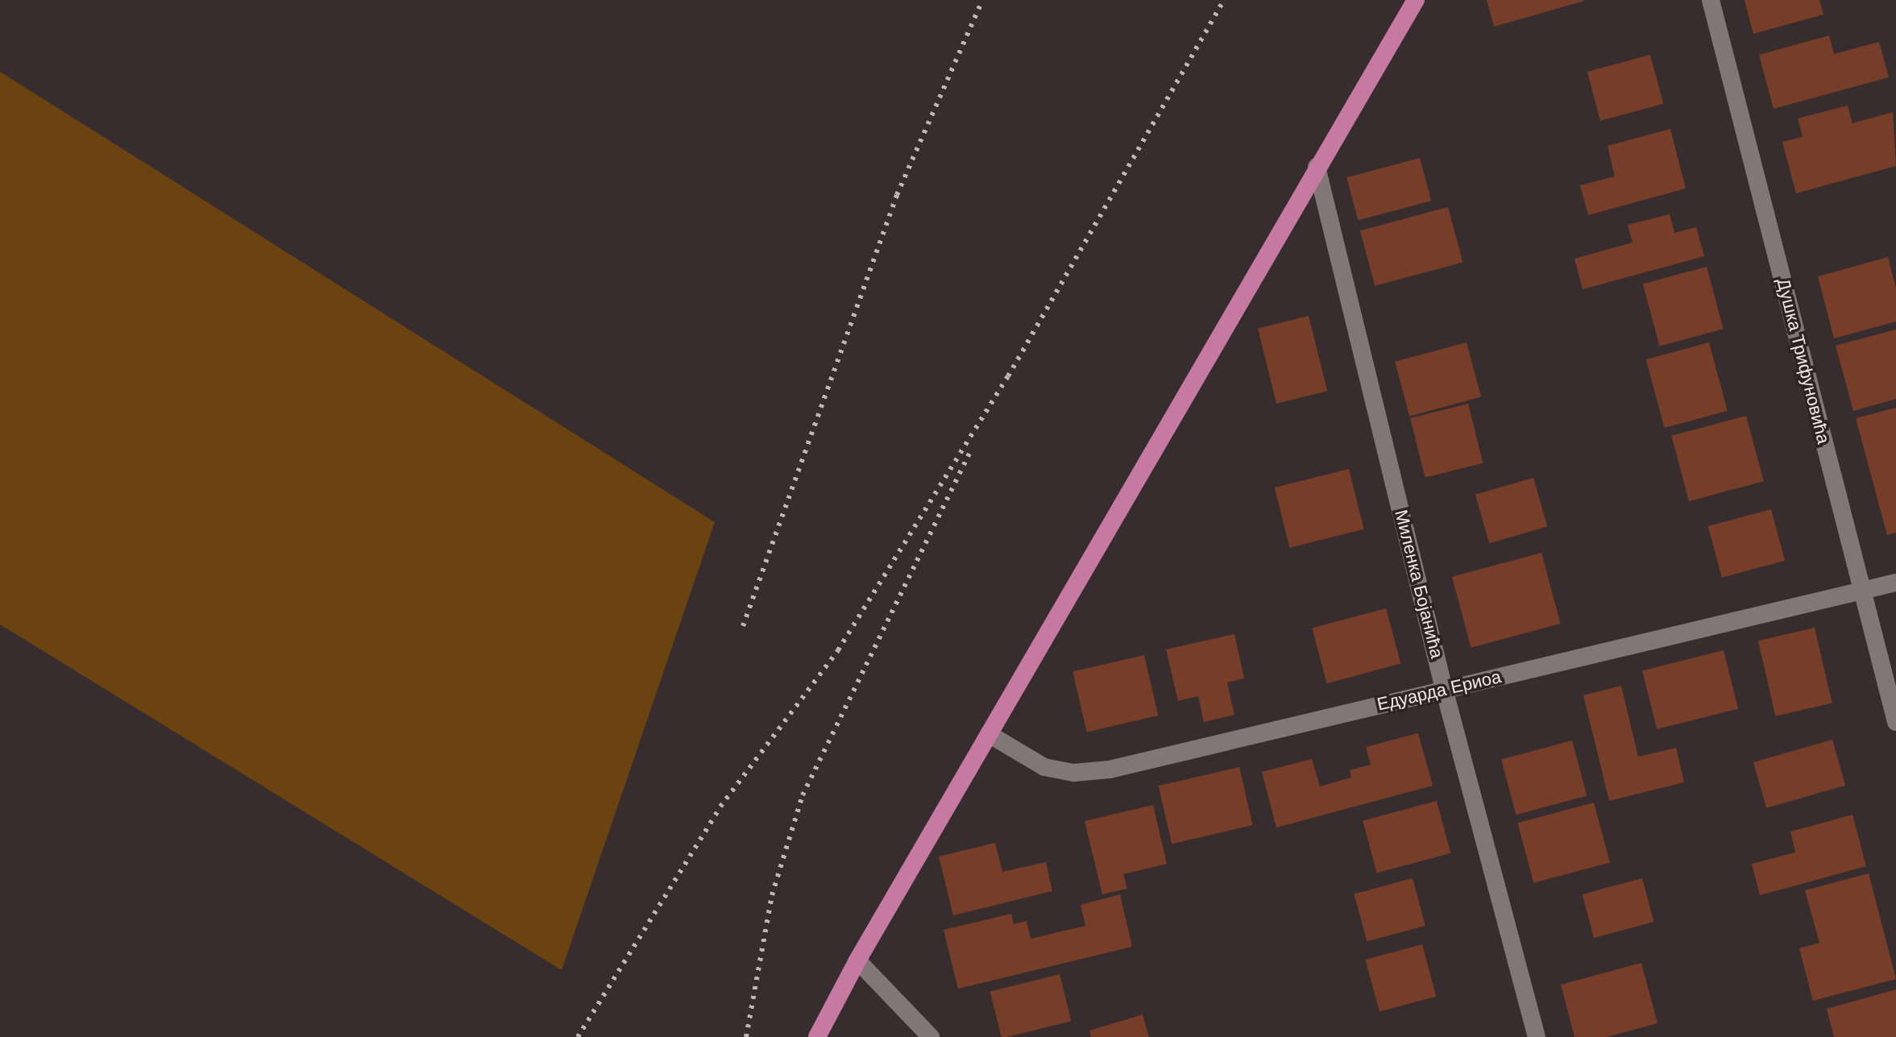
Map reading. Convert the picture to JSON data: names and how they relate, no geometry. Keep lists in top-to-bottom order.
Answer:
{
  "streets": {
    "street": ["Душка Трифуновића", "Миленка Бојанића", "Едуарда Ериоа"]
  },
  "crossings": [
    ["Душка Трифуновића", "Едуарда Ериоа"],
    ["Миленка Бојанића", "Едуарда Ериоа"]
  ]
}
